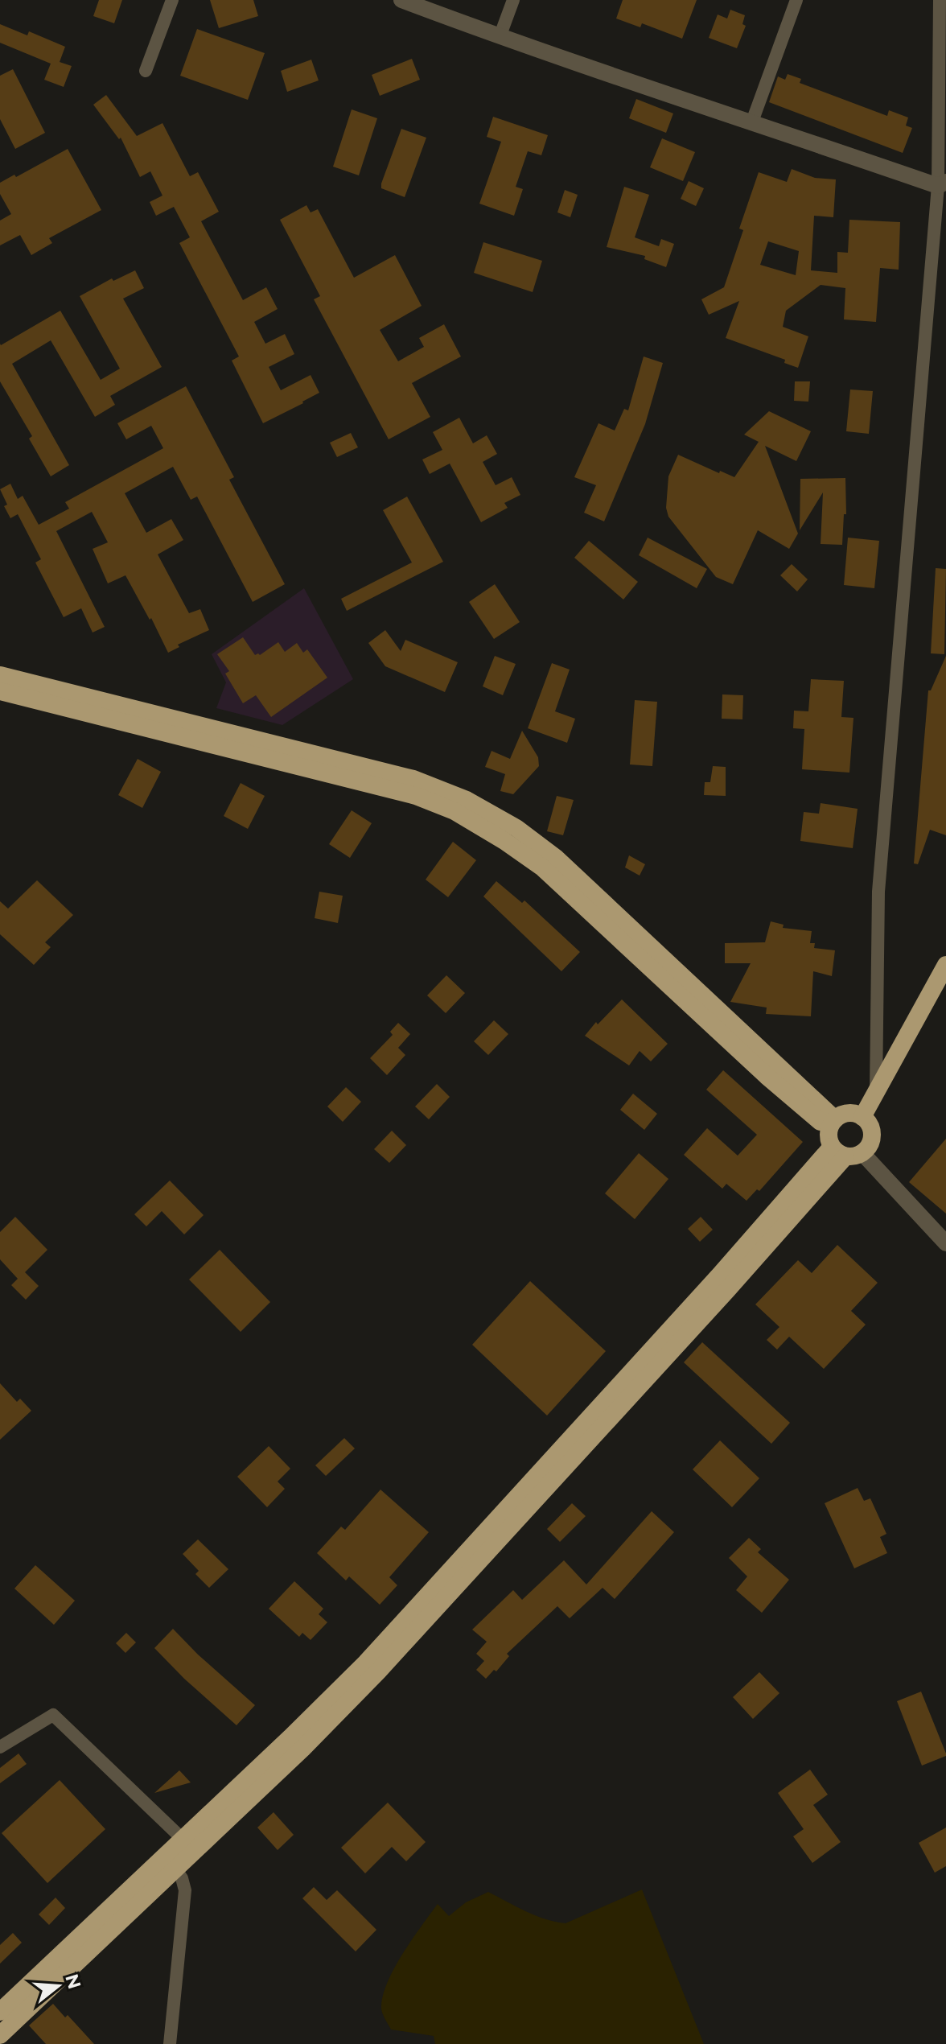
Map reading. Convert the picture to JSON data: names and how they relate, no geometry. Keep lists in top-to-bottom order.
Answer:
{
  "north": "right"
}
